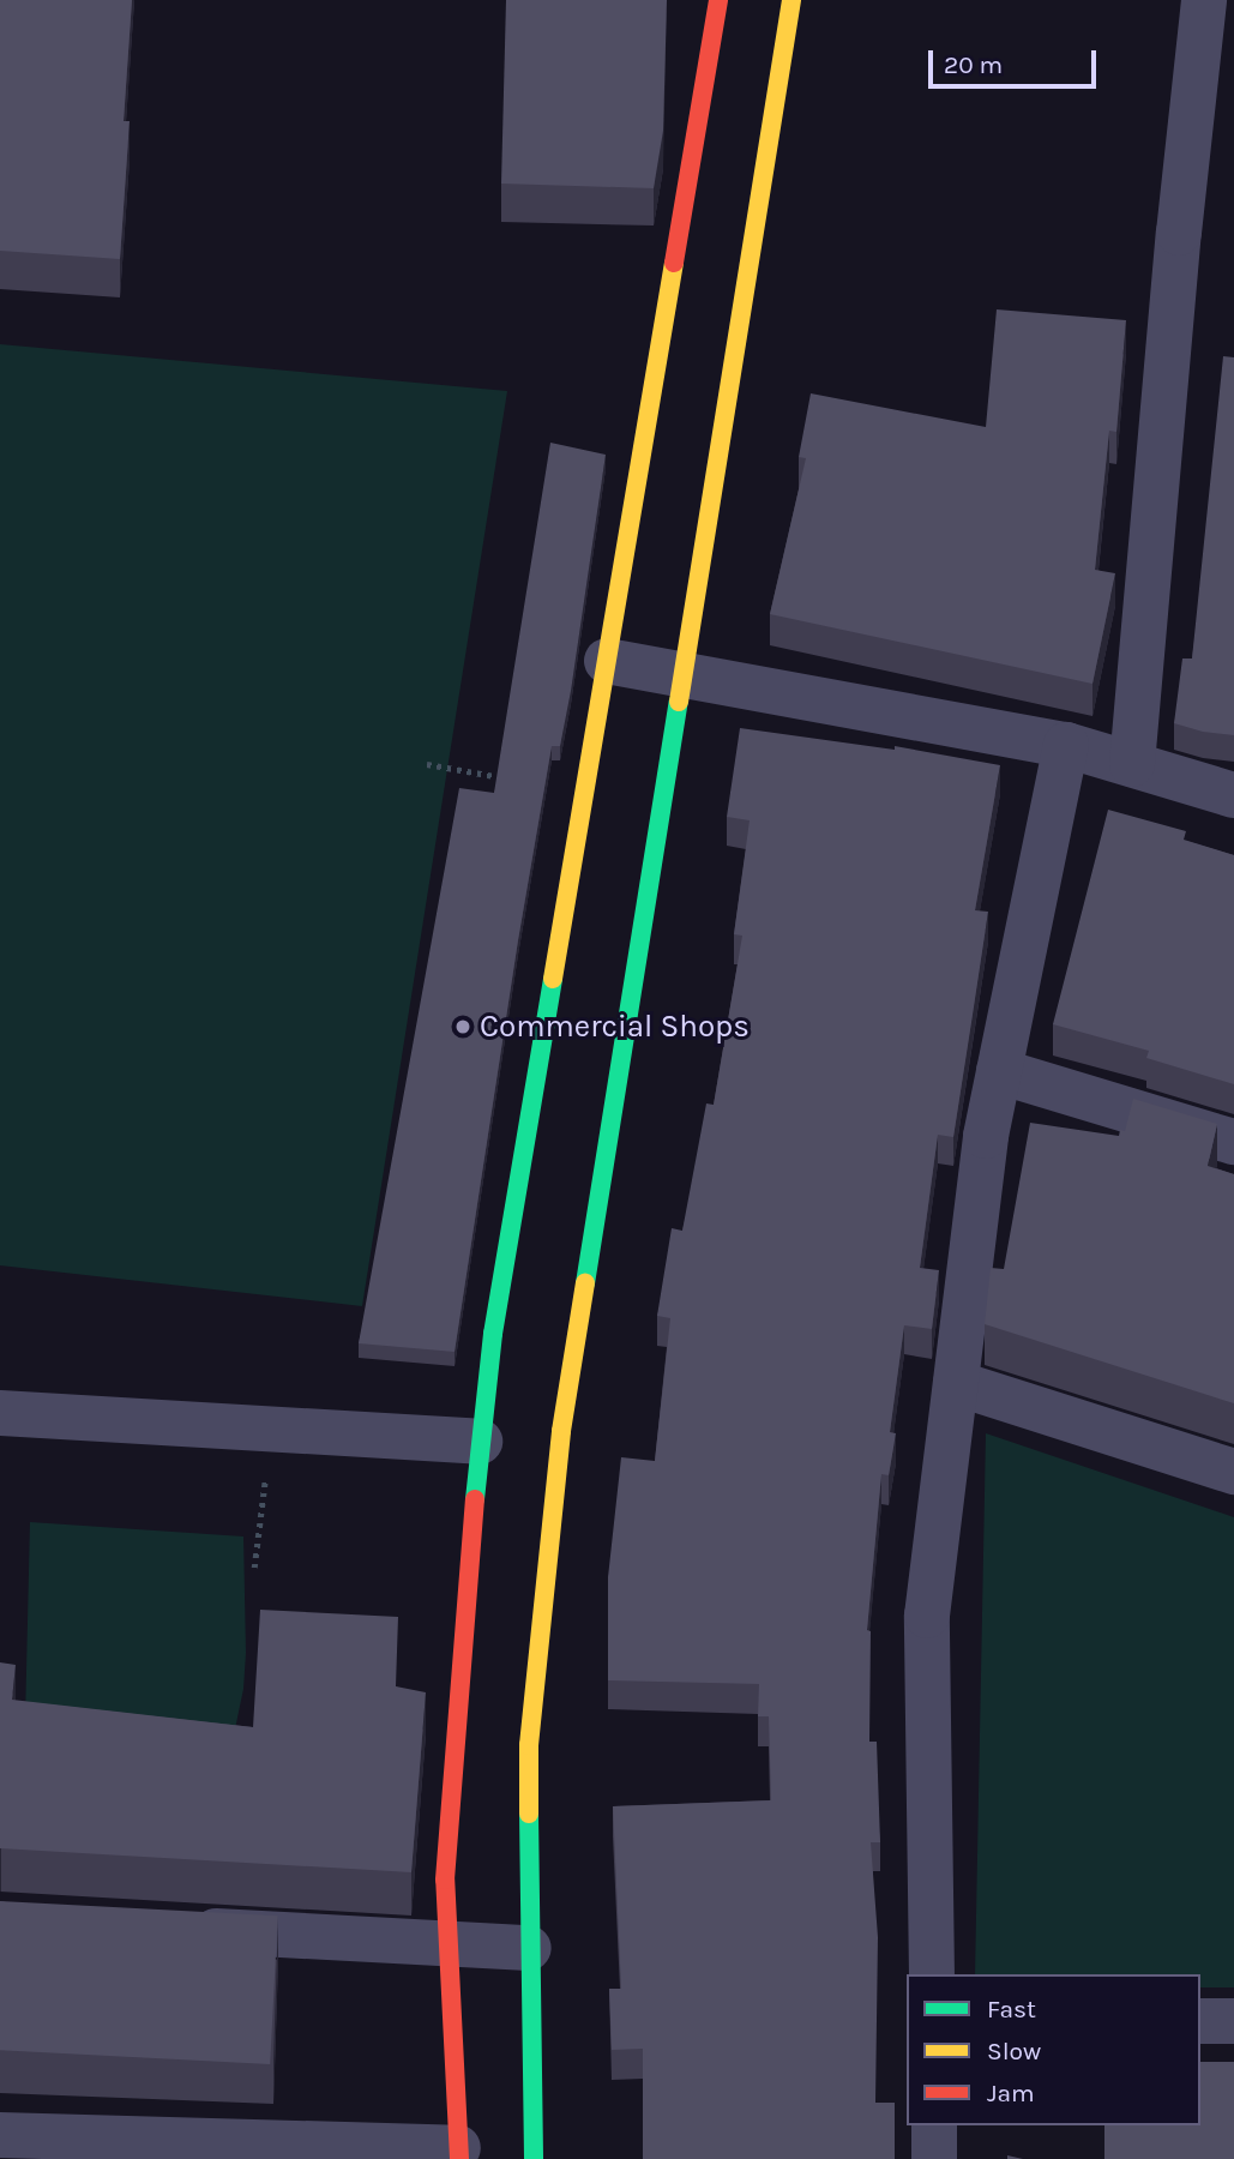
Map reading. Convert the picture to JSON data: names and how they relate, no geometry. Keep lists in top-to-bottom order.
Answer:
{
  "places": ["Commercial Shops"],
  "legend": ["Fast", "Slow", "Jam"],
  "scale_bar": "20 m"
}
